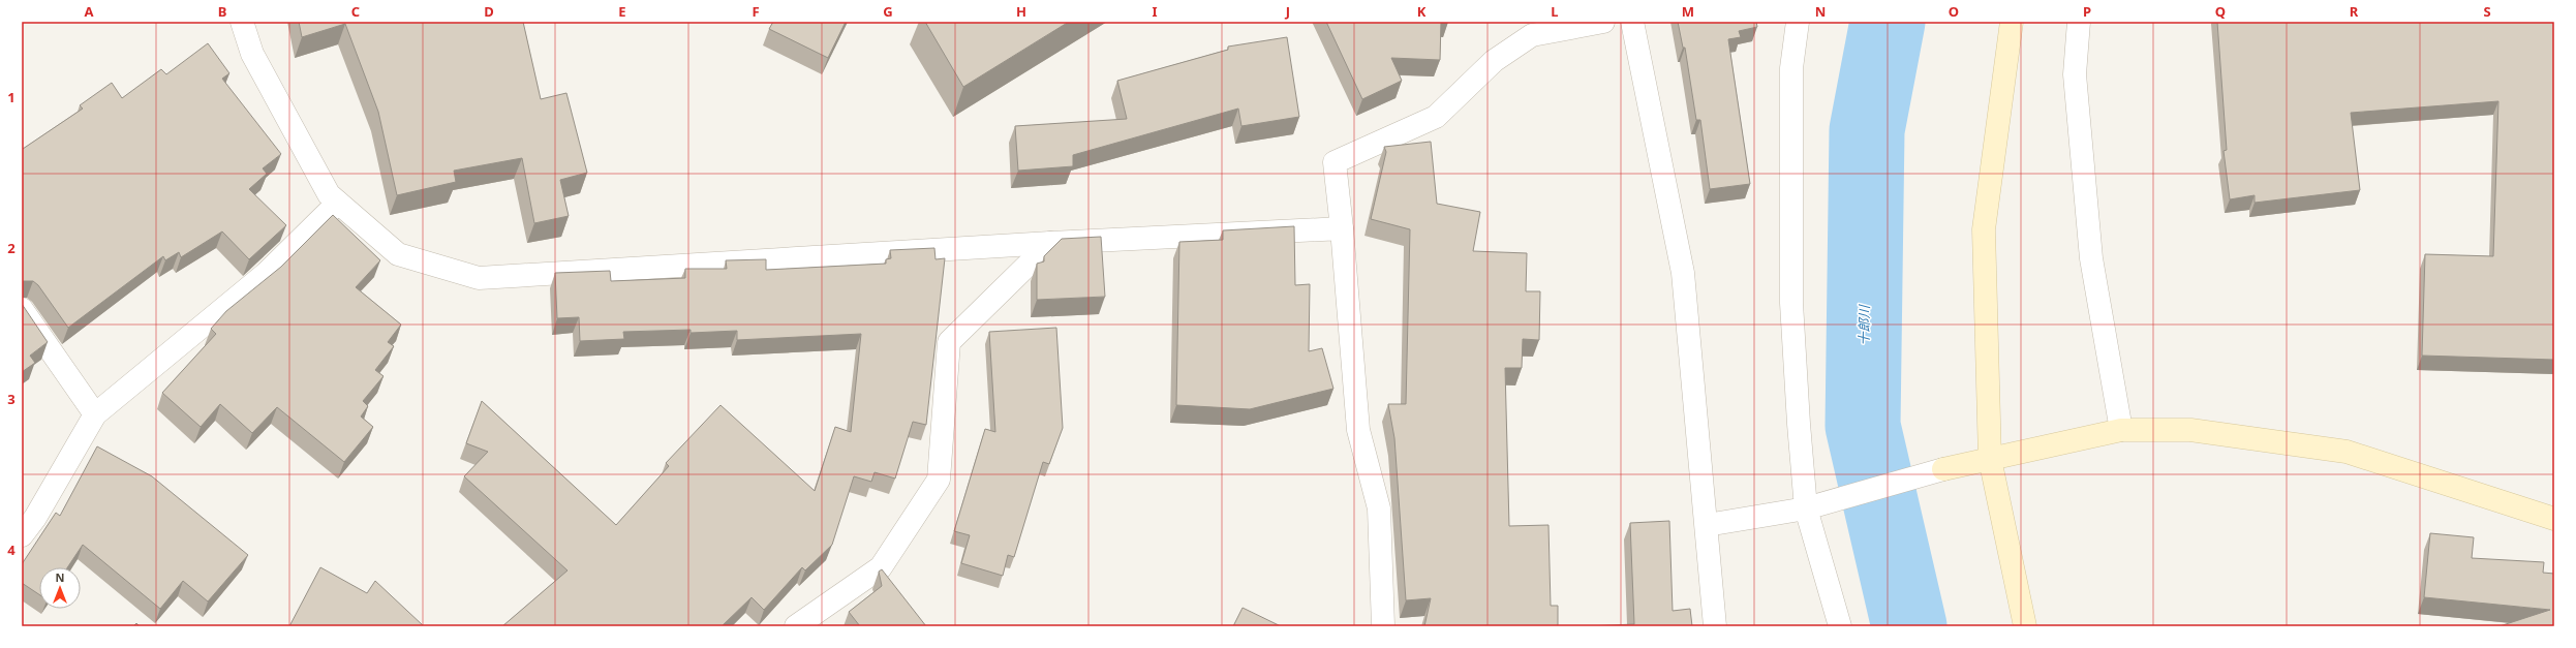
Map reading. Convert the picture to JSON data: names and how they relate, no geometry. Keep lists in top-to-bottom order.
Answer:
{
  "water": ["十郎川"],
  "north": "top",
  "grid": {
    "columns": [
      "A",
      "B",
      "C",
      "D",
      "E",
      "F",
      "G",
      "H",
      "I",
      "J",
      "K",
      "L",
      "M",
      "N",
      "O",
      "P",
      "Q",
      "R",
      "S"
    ],
    "rows": [
      "1",
      "2",
      "3",
      "4"
    ]
  }
}
